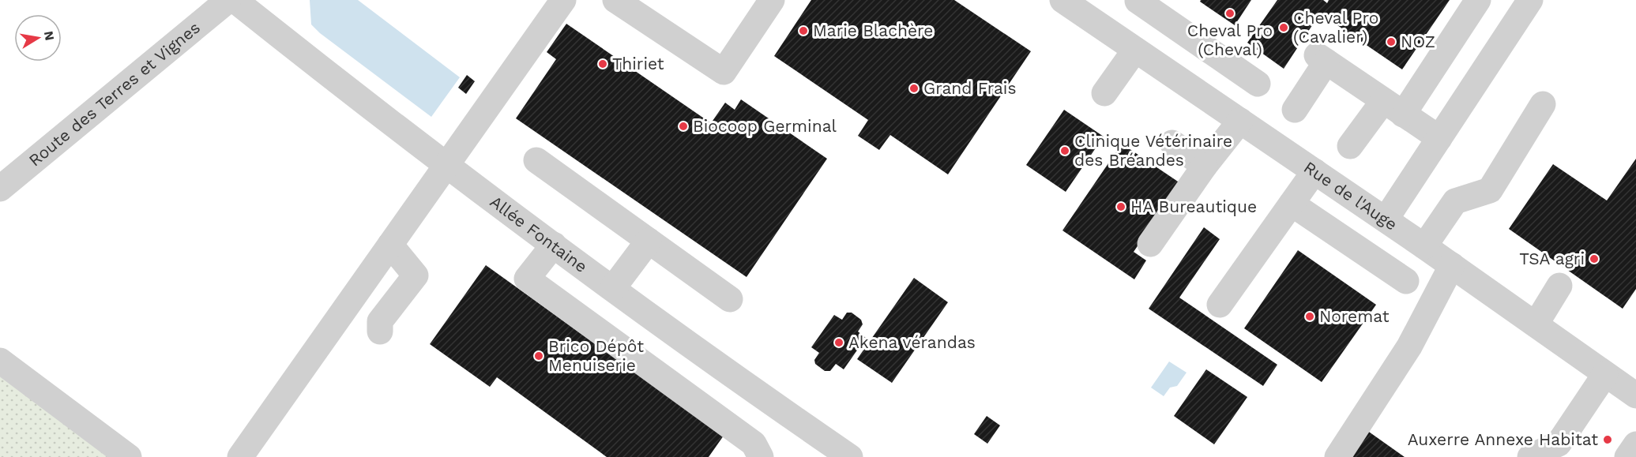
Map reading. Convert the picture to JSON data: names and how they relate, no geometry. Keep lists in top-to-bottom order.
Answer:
{
  "streets": {
    "street": ["Route des Terres et Vignes", "Rue de l'Auge", "Allée Fontaine"]
  },
  "places": [
    "Cheval Pro (Cheval)",
    "Cheval Pro (Cavalier)",
    "Marie Blachère",
    "NOZ",
    "Thiriet",
    "Grand Frais",
    "Biocoop Germinal",
    "Clinique Vétérinaire des Bréandes",
    "HA Bureautique",
    "TSA agri",
    "Noremat",
    "Akena vérandas",
    "Brico Dépôt Menuiserie",
    "Auxerre Annexe Habitat"
  ],
  "north": "right"
}
